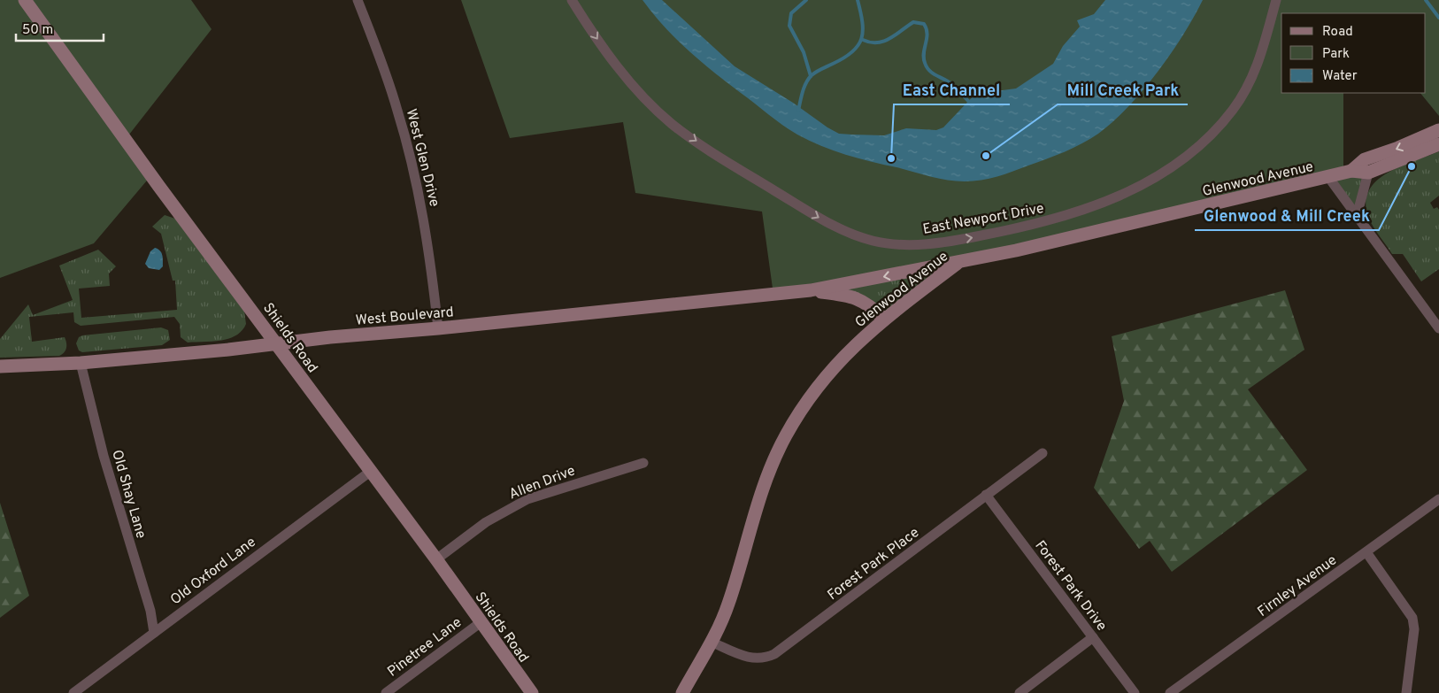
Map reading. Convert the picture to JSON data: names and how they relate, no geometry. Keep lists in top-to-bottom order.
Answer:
{
  "streets": {
    "street": [
      "West Glen Drive",
      "Glenwood Avenue",
      "East Newport Drive",
      "West Boulevard",
      "Shields Road",
      "Allen Drive",
      "Old Shay Lane",
      "Forest Park Place",
      "Old Oxford Lane",
      "Forest Park Drive",
      "Firnley Avenue",
      "Pinetree Lane"
    ]
  },
  "crossings": [
    ["West Glen Drive", "West Boulevard"],
    ["Glenwood Avenue", "West Boulevard"],
    ["Glenwood Avenue", "Forest Park Place"],
    ["West Boulevard", "Shields Road"],
    ["West Boulevard", "Old Shay Lane"],
    ["Shields Road", "Allen Drive"],
    ["Shields Road", "Old Oxford Lane"],
    ["Shields Road", "Pinetree Lane"],
    ["Old Shay Lane", "Old Oxford Lane"],
    ["Forest Park Place", "Forest Park Drive"]
  ],
  "places": ["Mill Creek Park", "East Channel", "Glenwood & Mill Creek"],
  "legend": ["Road", "Park", "Water"],
  "scale_bar": "50 m"
}
